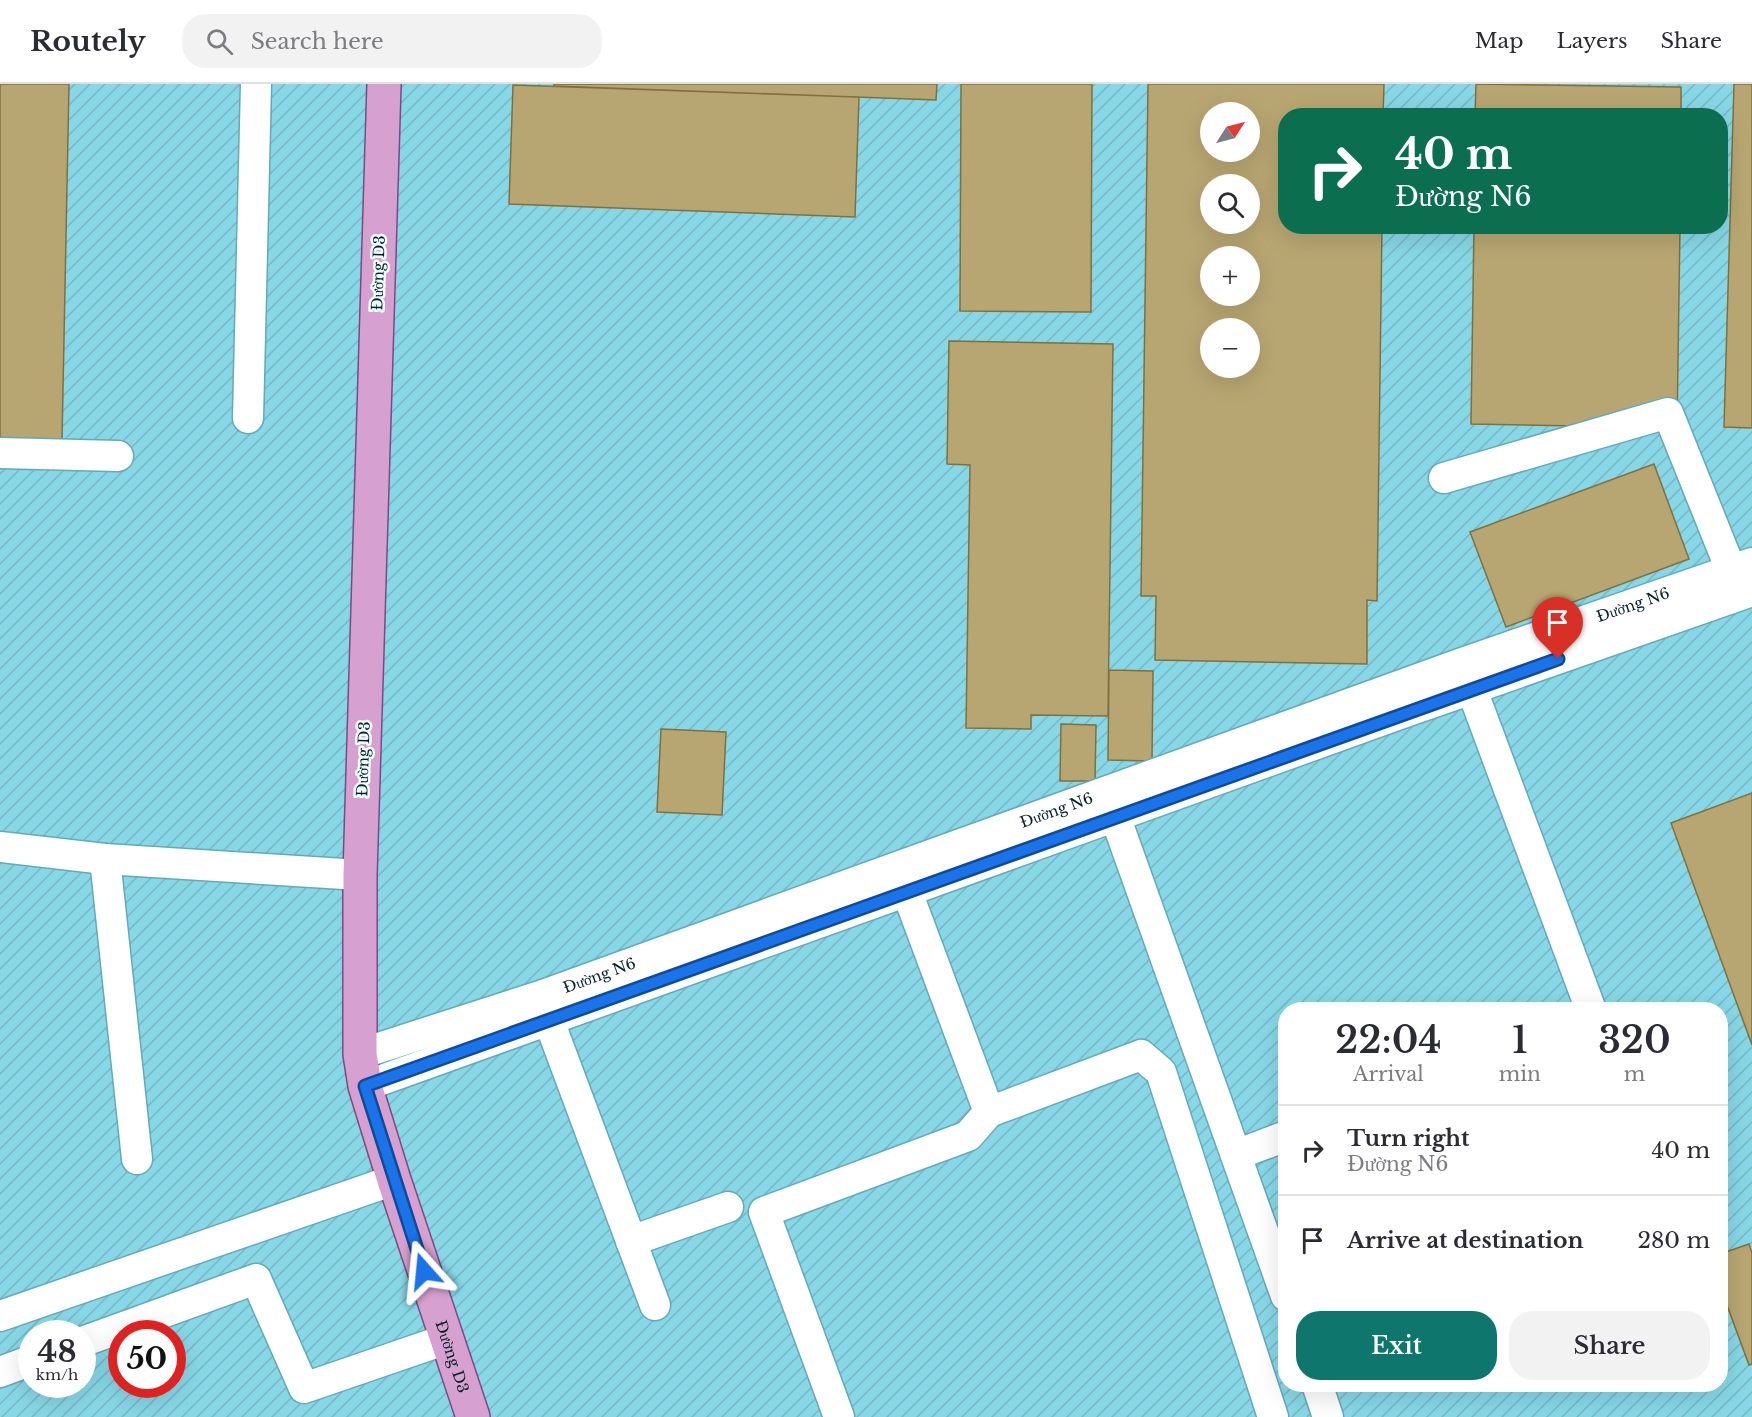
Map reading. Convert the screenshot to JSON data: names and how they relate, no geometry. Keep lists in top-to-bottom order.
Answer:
{
  "streets": {
    "main road": ["Đường D3"],
    "street": ["Đường N6"]
  },
  "crossings": [
    ["Đường D3", "Đường N6"]
  ],
  "north": "top right",
  "page": {
    "header": "Routely",
    "search": "Search here",
    "nav": ["Map", "Layers", "Share"],
    "map_buttons": ["+", "−"],
    "turn": ["40 m", "Đường N6"],
    "eta": [
      "22:04",
      "Arrival",
      "1",
      "min",
      "320",
      "m"
    ],
    "list": [
      {
        "name": "Turn right",
        "note": "Đường N6",
        "value": "40 m"
      },
      {
        "name": "Arrive at destination",
        "value": "280 m"
      }
    ],
    "buttons": ["Exit", "Share"],
    "speed": "48 km/h",
    "limit": "50"
  }
}
